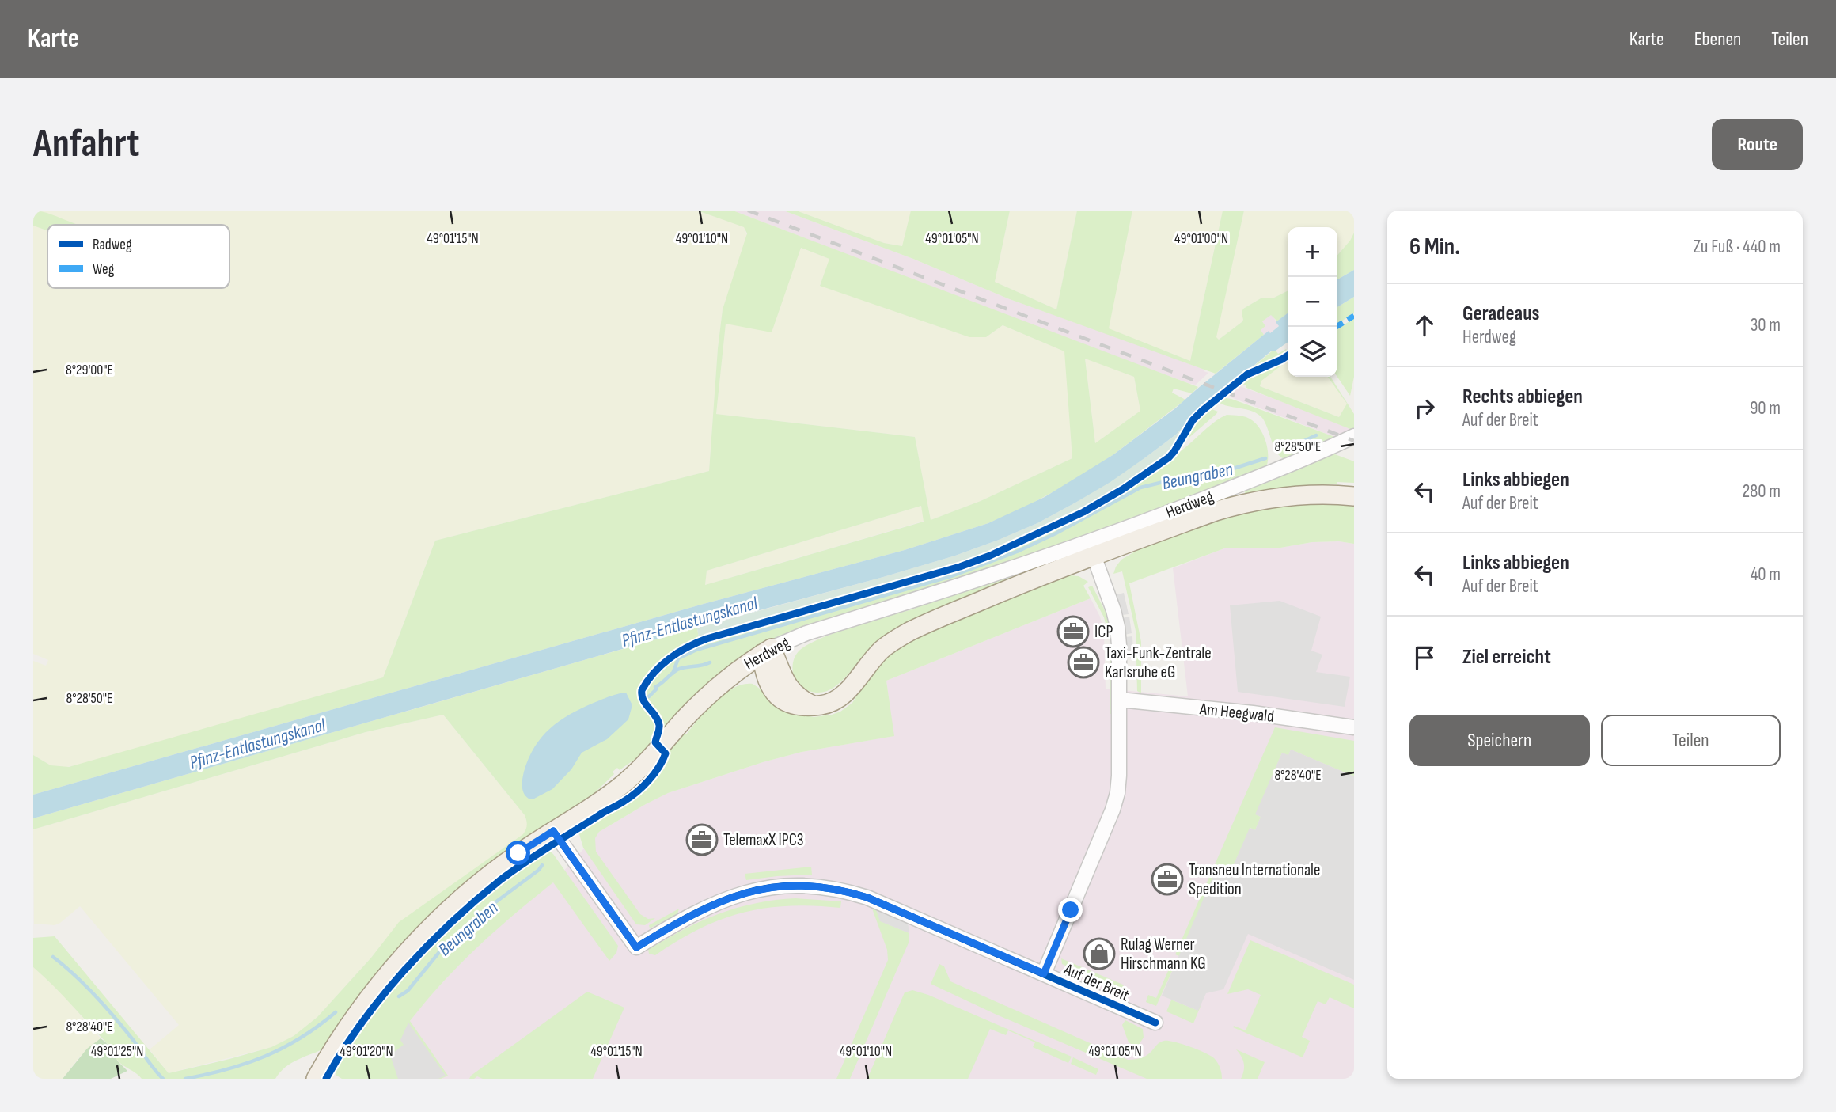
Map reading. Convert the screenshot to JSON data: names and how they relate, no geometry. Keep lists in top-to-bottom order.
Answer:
{
  "streets": {
    "main road": ["Herdweg"],
    "street": ["Am Heegwald", "Auf der Breit"]
  },
  "crossings": [
    ["Herdweg", "Auf der Breit"],
    ["Am Heegwald", "Auf der Breit"]
  ],
  "water": ["Beungraben", "Pfinz-Entlastungskanal"],
  "places": {
    "office": [
      "ICP",
      "Taxi-Funk-Zentrale Karlsruhe eG",
      "TelemaxX IPC3",
      "Transneu Internationale Spedition"
    ],
    "shop": ["Rulag Werner Hirschmann KG"]
  },
  "legend": ["Radweg", "Weg"],
  "page": {
    "header": "Karte",
    "nav": ["Karte", "Ebenen", "Teilen"],
    "buttons": [
      "Route",
      ["Speichern", "Teilen"]
    ],
    "title": "Anfahrt",
    "heading": ["6 Min.", "Zu Fuß · 440 m"],
    "map_buttons": ["+", "−"],
    "list": [
      ["Geradeaus", "Herdweg", "30 m"],
      ["Rechts abbiegen", "Auf der Breit", "90 m"],
      ["Links abbiegen", "Auf der Breit", "280 m"],
      ["Links abbiegen", "Auf der Breit", "40 m"],
      "Ziel erreicht"
    ]
  },
  "coordinates": [
    "49°01'15\"N",
    "49°01'10\"N",
    "49°01'05\"N",
    "49°01'00\"N",
    "8°29'00\"E",
    "8°28'50\"E",
    "8°28'40\"E",
    "49°01'25\"N",
    "49°01'20\"N"
  ]
}
